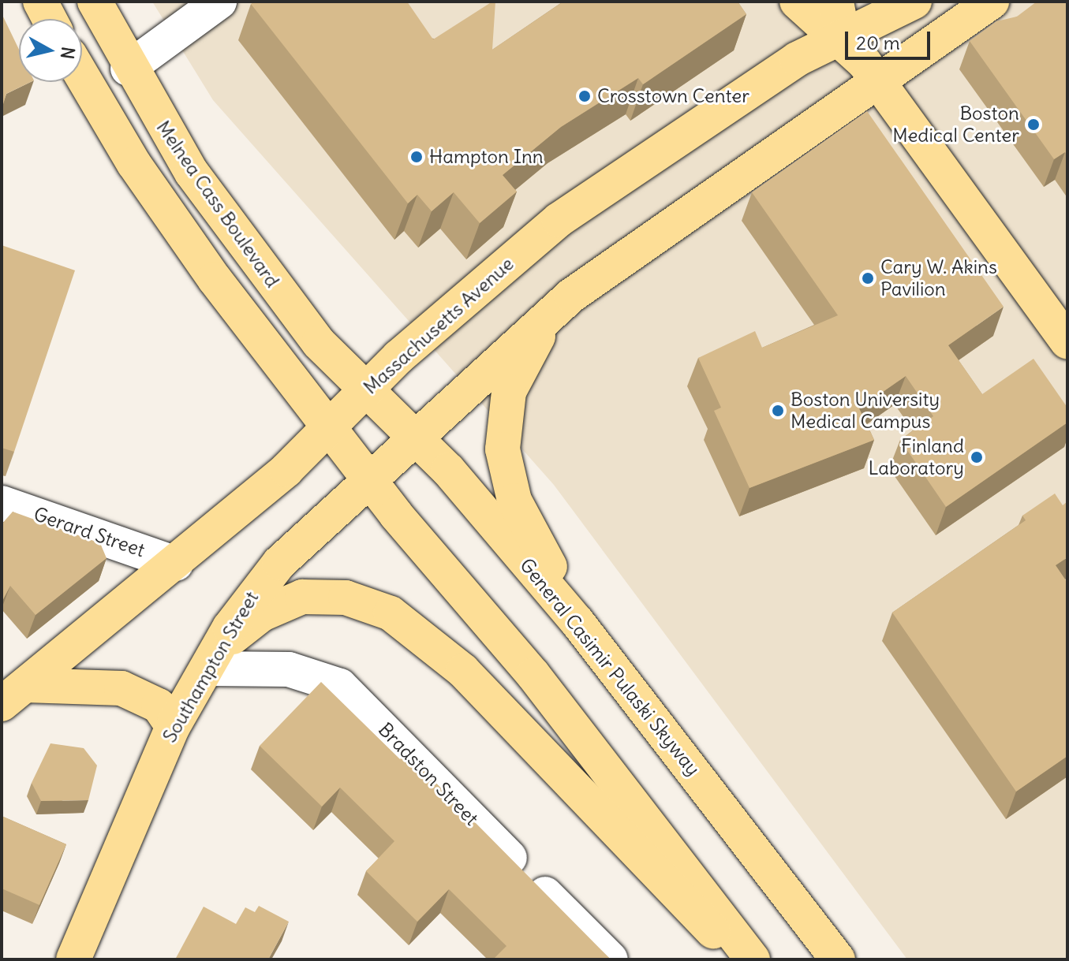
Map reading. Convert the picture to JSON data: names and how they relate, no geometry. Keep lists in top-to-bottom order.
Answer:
{
  "streets": {
    "main road": [
      "Melnea Cass Boulevard",
      "Massachusetts Avenue",
      "Southampton Street",
      "General Casimir Pulaski Skyway"
    ],
    "street": ["Gerard Street", "Bradston Street"]
  },
  "crossings": [
    ["Melnea Cass Boulevard", "Massachusetts Avenue"],
    ["Melnea Cass Boulevard", "General Casimir Pulaski Skyway"],
    ["Massachusetts Avenue", "Gerard Street"],
    ["Massachusetts Avenue", "General Casimir Pulaski Skyway"],
    ["Southampton Street", "Bradston Street"]
  ],
  "places": [
    "Crosstown Center",
    "Boston Medical Center",
    "Hampton Inn",
    "Cary W. Akins Pavilion",
    "Boston University Medical Campus",
    "Finland Laboratory"
  ],
  "scale_bar": "20 m",
  "north": "right"
}
